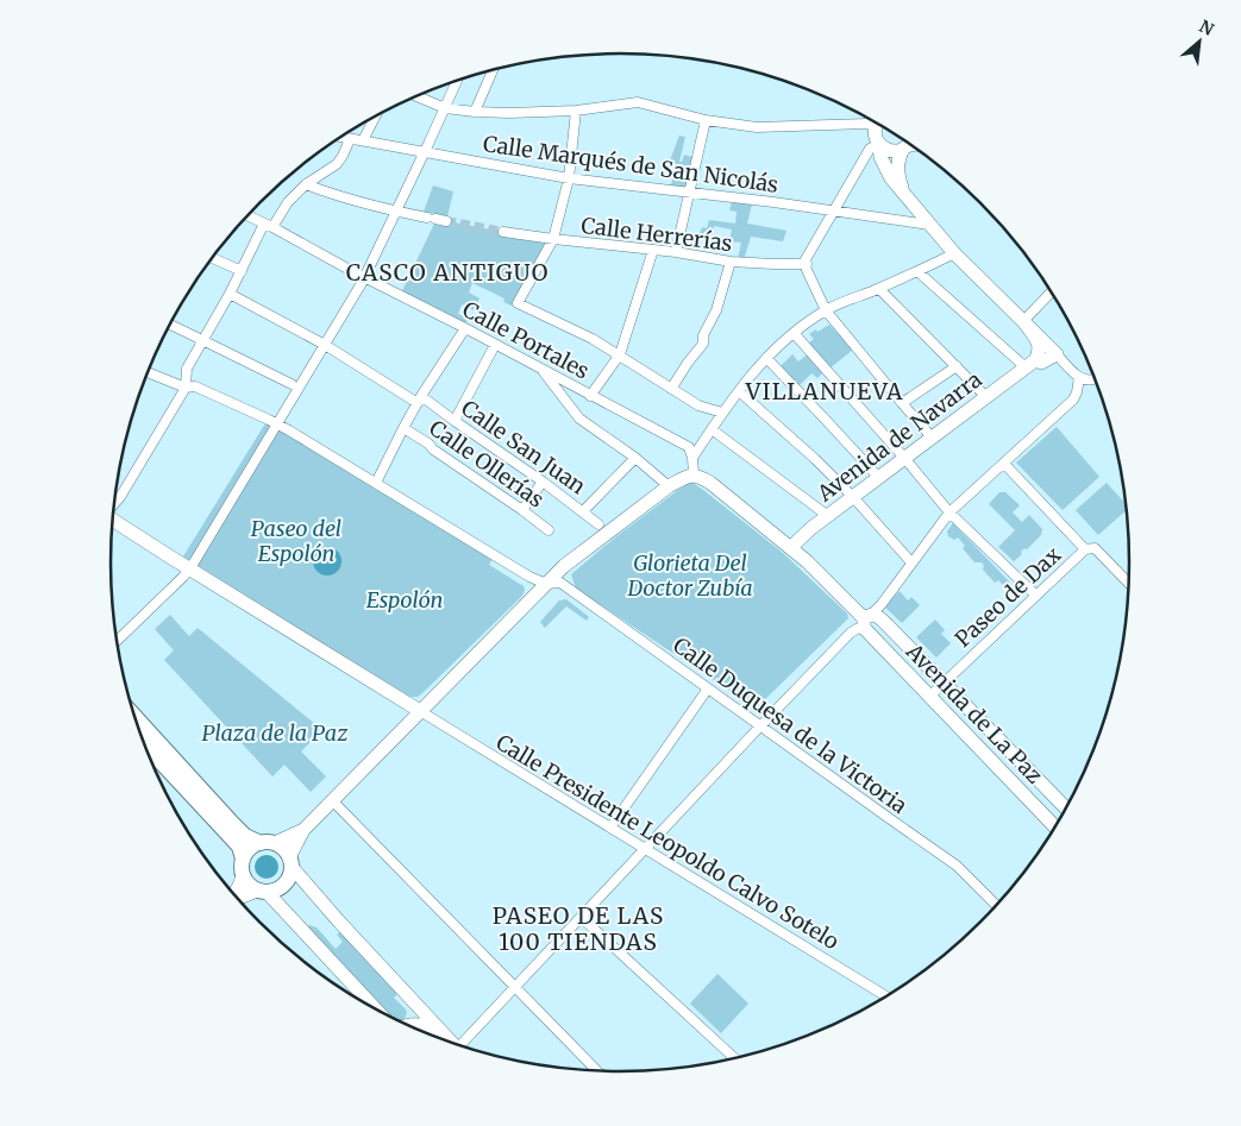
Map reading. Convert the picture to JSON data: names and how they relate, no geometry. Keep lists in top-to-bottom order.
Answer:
{
  "streets": {
    "main road": ["Avenida de Navarra", "Avenida de La Paz"],
    "street": [
      "Calle Marqués de San Nicolás",
      "Calle Herrerías",
      "Calle Portales",
      "Calle San Juan",
      "Calle Ollerías",
      "Paseo de Dax",
      "Calle Duquesa de la Victoria",
      "Calle Presidente Leopoldo Calvo Sotelo"
    ]
  },
  "crossings": [
    ["Avenida de Navarra", "Avenida de La Paz"],
    ["Paseo de Dax", "Avenida de La Paz"]
  ],
  "districts": ["CASCO ANTIGUO", "VILLANUEVA", "PASEO DE LAS 100 TIENDAS"],
  "parks": [
    "Paseo del Espolón",
    "Glorieta Del Doctor Zubía",
    "Espolón",
    "Plaza de la Paz"
  ],
  "north": "top right"
}
